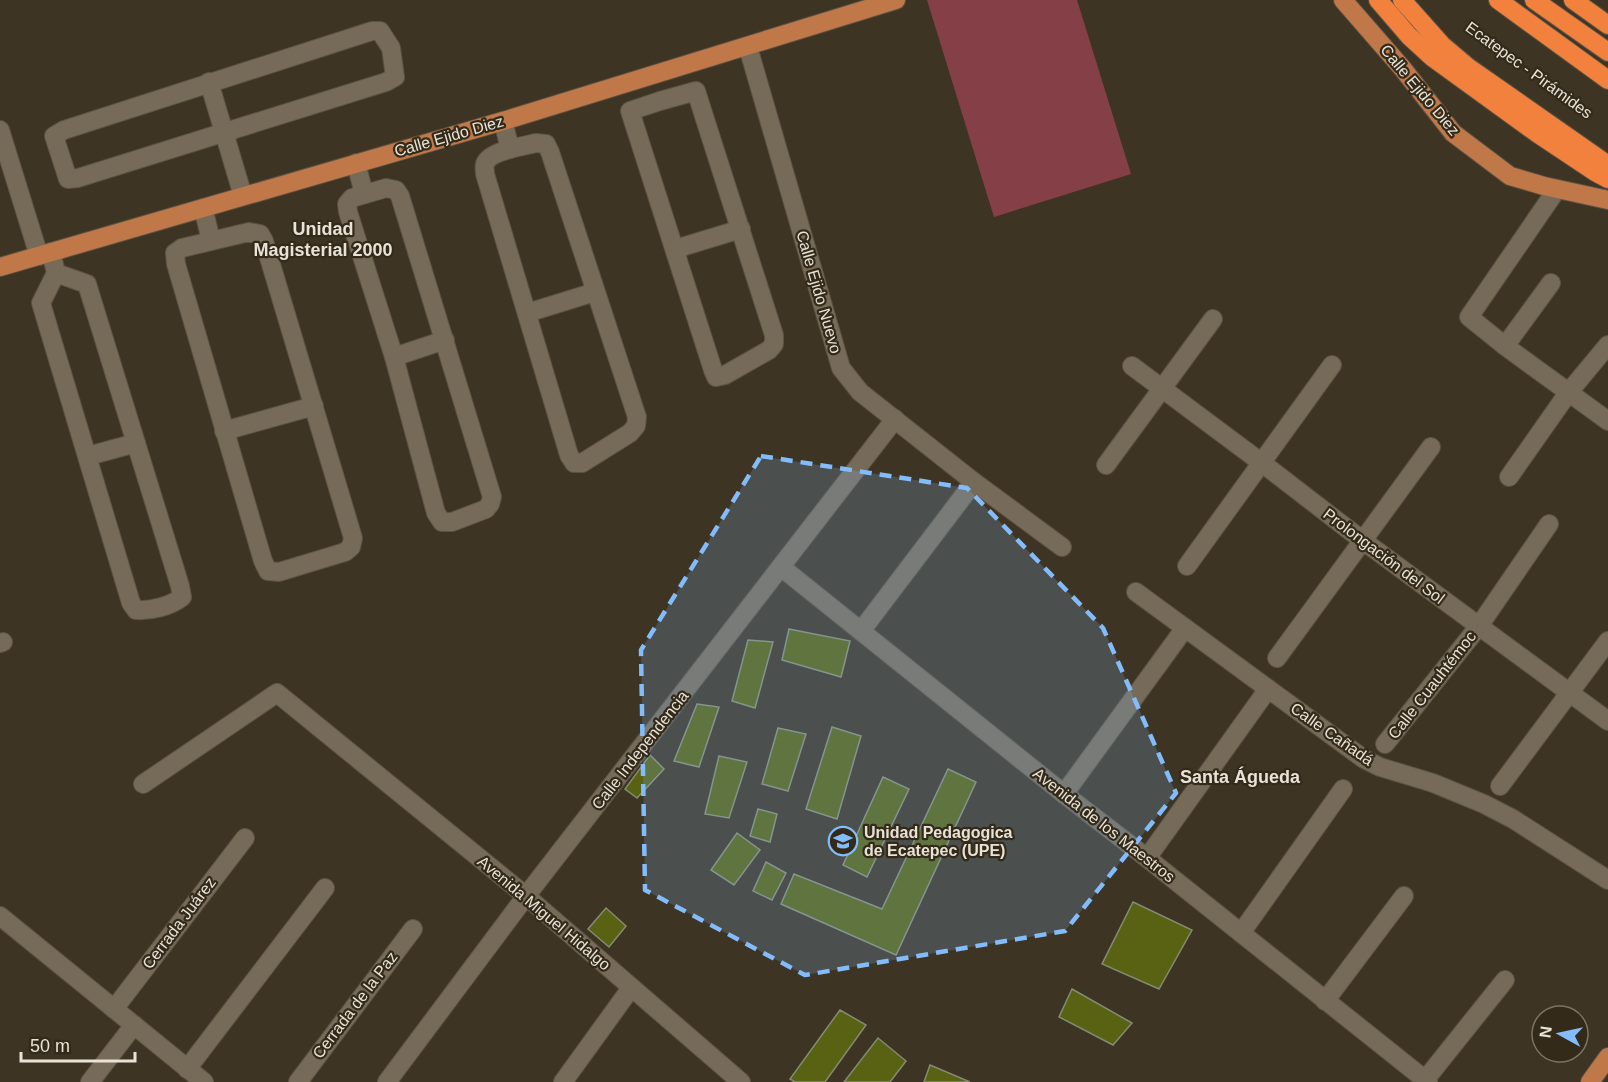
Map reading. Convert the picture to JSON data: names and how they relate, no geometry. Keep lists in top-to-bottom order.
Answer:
{
  "streets": {
    "highway": ["Ecatepec - Pirámides"],
    "main road": ["Calle Ejido Diez"],
    "street": [
      "Calle Ejido Nuevo",
      "Prolongación del Sol",
      "Calle Cuauhtémoc",
      "Calle Cañadá",
      "Calle Independencia",
      "Avenida de los Maestros",
      "Avenida Miguel Hidalgo",
      "Cerrada Juárez",
      "Cerrada de la Paz"
    ]
  },
  "crossings": [
    ["Calle Ejido Diez", "Calle Ejido Nuevo"],
    ["Calle Ejido Nuevo", "Calle Independencia"],
    ["Prolongación del Sol", "Calle Cuauhtémoc"],
    ["Calle Independencia", "Avenida de los Maestros"],
    ["Calle Independencia", "Avenida Miguel Hidalgo"]
  ],
  "districts": ["Unidad Magisterial 2000", "Santa Águeda"],
  "places": {
    "school or university": ["Unidad Pedagogica de Ecatepec (UPE)"]
  },
  "scale_bar": "50 m",
  "north": "left"
}
